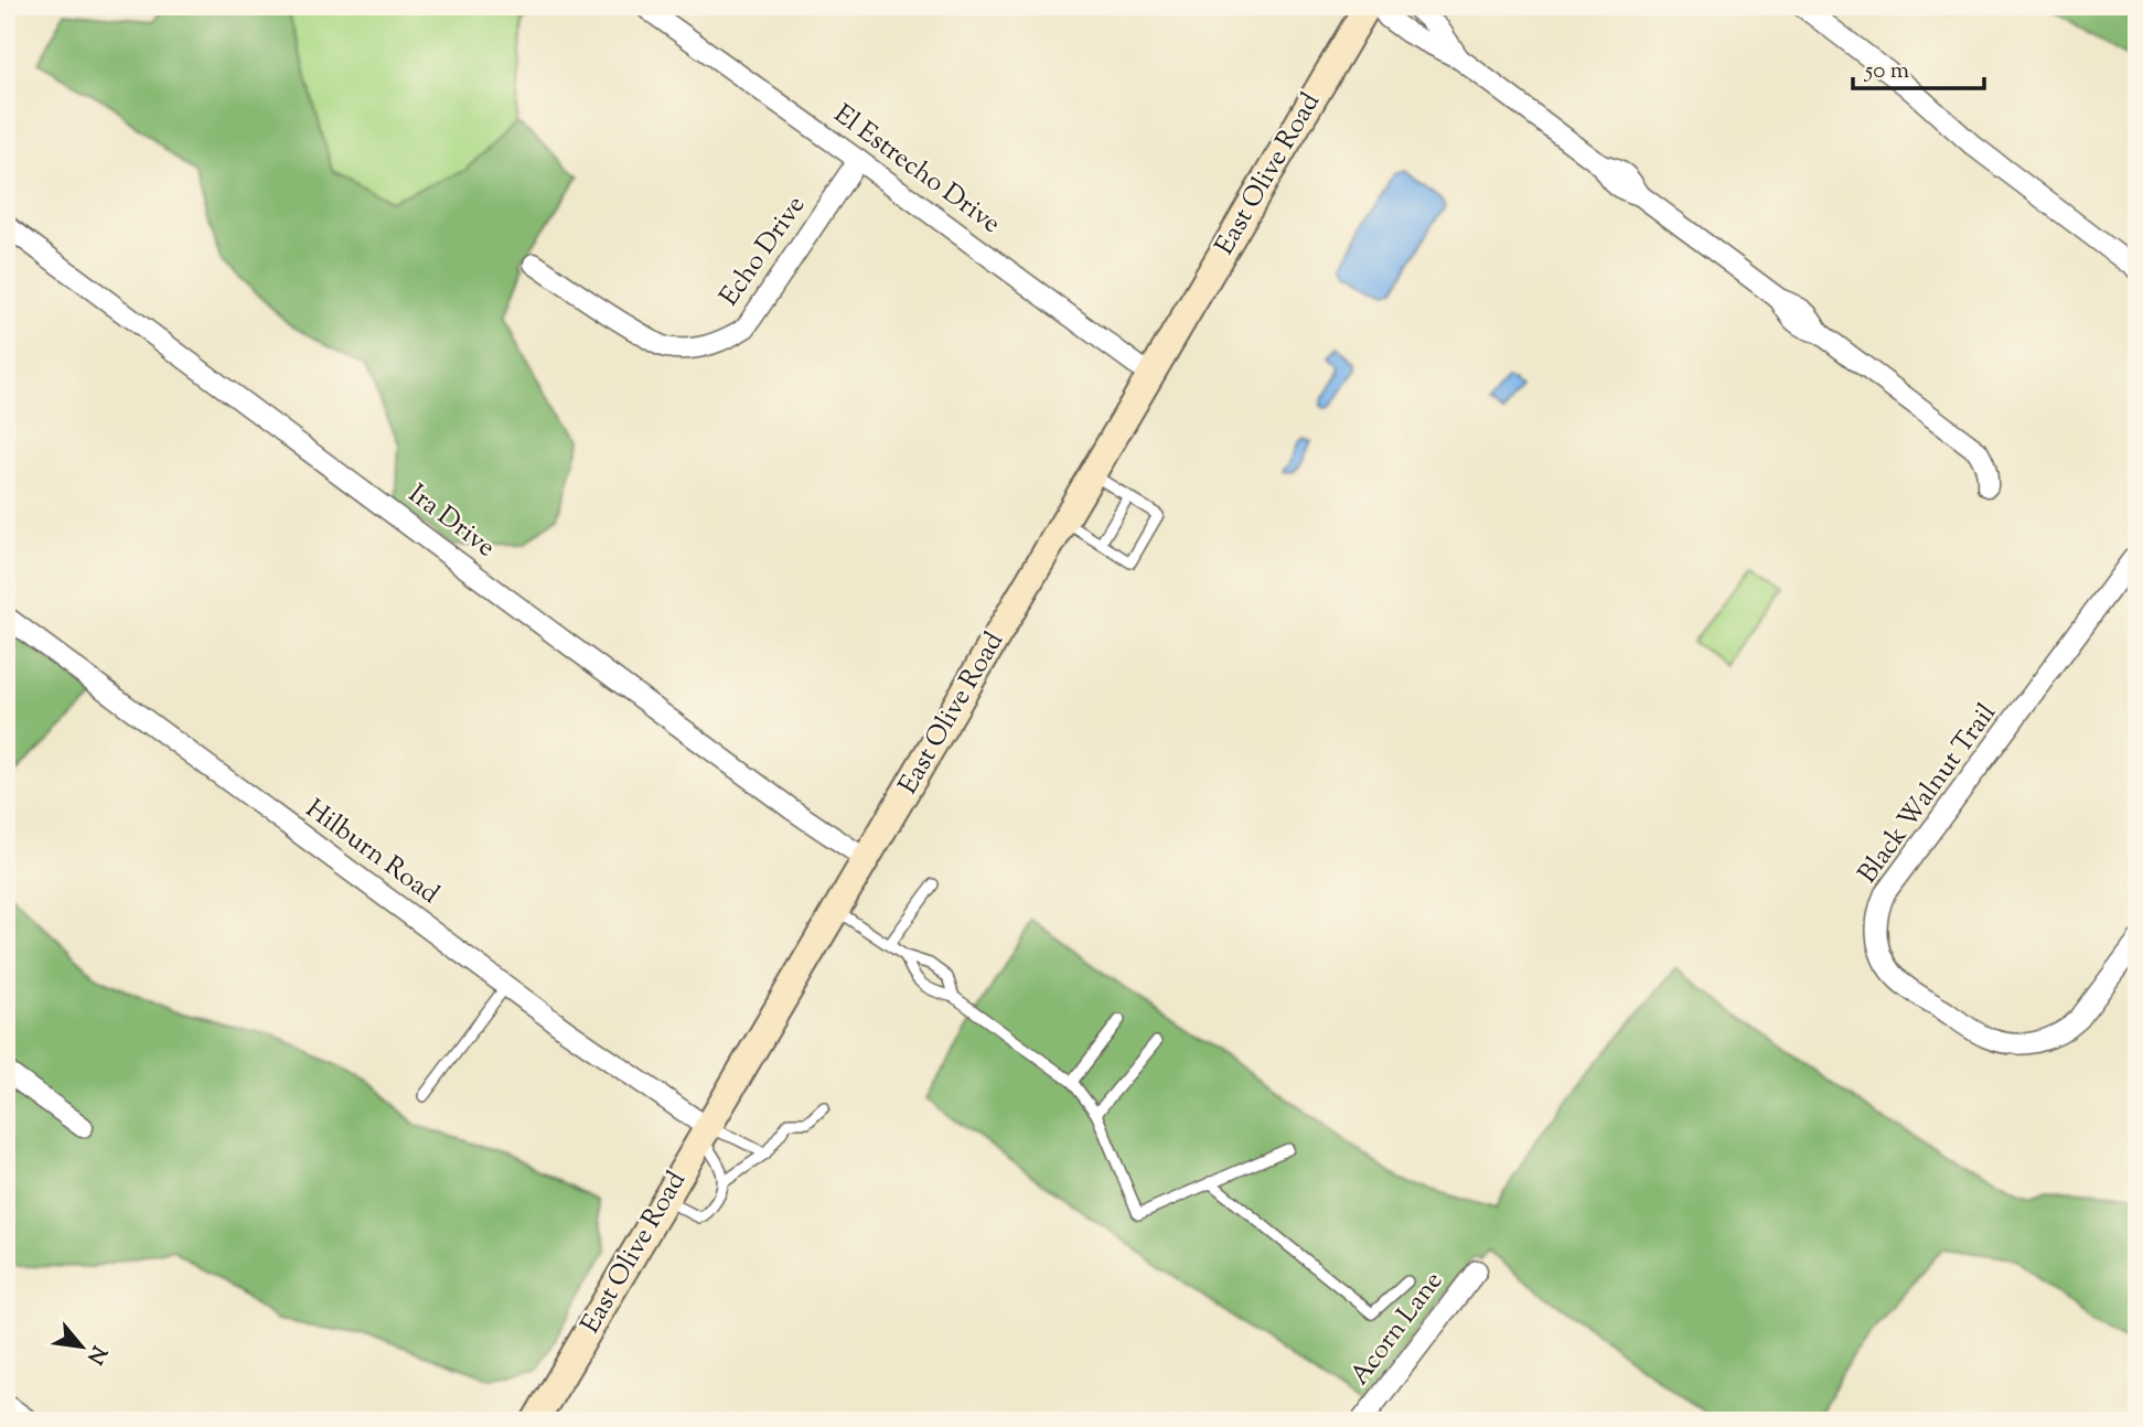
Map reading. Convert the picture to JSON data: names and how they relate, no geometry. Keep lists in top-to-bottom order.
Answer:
{
  "streets": {
    "street": [
      "El Estrecho Drive",
      "East Olive Road",
      "Echo Drive",
      "Ira Drive",
      "Black Walnut Trail",
      "Hilburn Road",
      "Acorn Lane"
    ]
  },
  "crossings": [
    ["El Estrecho Drive", "East Olive Road"],
    ["El Estrecho Drive", "Echo Drive"],
    ["East Olive Road", "Ira Drive"],
    ["East Olive Road", "Hilburn Road"]
  ],
  "scale_bar": "50 m",
  "north": "bottom right"
}
